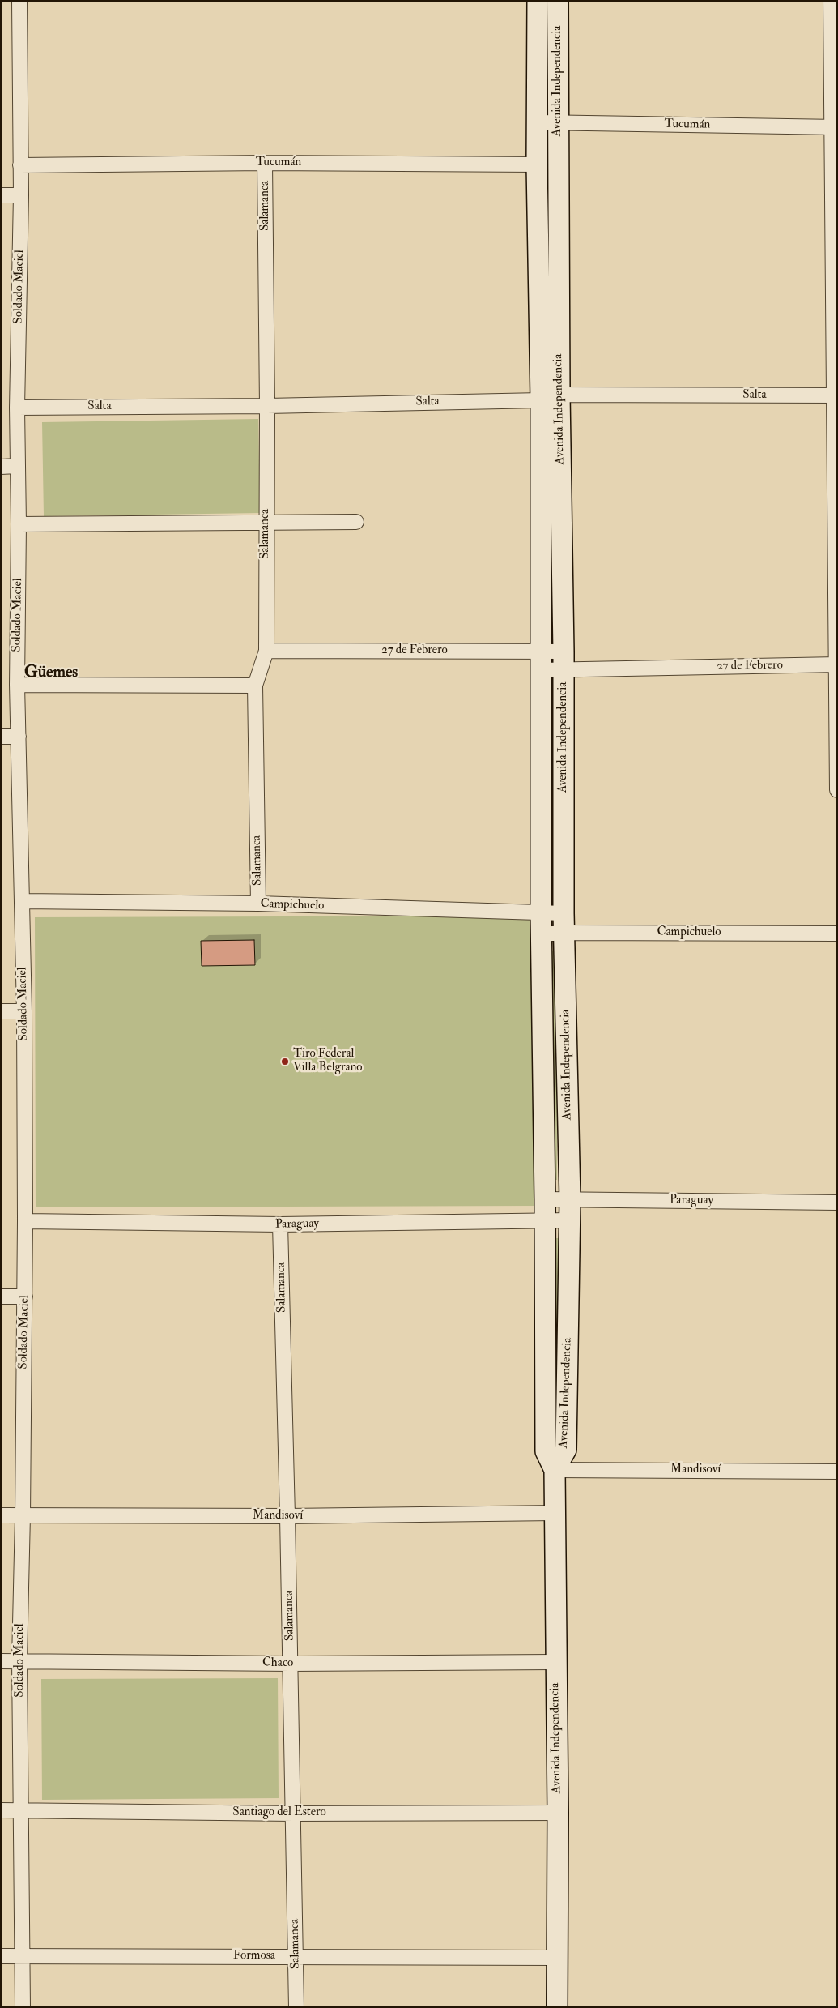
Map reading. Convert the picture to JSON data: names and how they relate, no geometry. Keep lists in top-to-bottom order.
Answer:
{
  "streets": {
    "street": [
      "Avenida Independencia",
      "Tucumán",
      "Salamanca",
      "Soldado Maciel",
      "Salta",
      "27 de Febrero",
      "Campichuelo",
      "Paraguay",
      "Mandisoví",
      "Chaco",
      "Santiago del Estero",
      "Formosa"
    ]
  },
  "crossings": [
    ["Avenida Independencia", "Tucumán"],
    ["Avenida Independencia", "Salta"],
    ["Avenida Independencia", "27 de Febrero"],
    ["Avenida Independencia", "Campichuelo"],
    ["Avenida Independencia", "Paraguay"],
    ["Avenida Independencia", "Mandisoví"],
    ["Avenida Independencia", "Chaco"],
    ["Avenida Independencia", "Santiago del Estero"],
    ["Avenida Independencia", "Formosa"],
    ["Tucumán", "Salamanca"],
    ["Tucumán", "Soldado Maciel"],
    ["Salamanca", "Salta"],
    ["Salamanca", "27 de Febrero"],
    ["Salamanca", "Campichuelo"],
    ["Salamanca", "Paraguay"],
    ["Salamanca", "Mandisoví"],
    ["Salamanca", "Chaco"],
    ["Salamanca", "Santiago del Estero"],
    ["Salamanca", "Formosa"],
    ["Soldado Maciel", "Salta"],
    ["Soldado Maciel", "Campichuelo"],
    ["Soldado Maciel", "Paraguay"],
    ["Soldado Maciel", "Mandisoví"],
    ["Soldado Maciel", "Chaco"],
    ["Soldado Maciel", "Santiago del Estero"],
    ["Soldado Maciel", "Formosa"]
  ],
  "districts": ["Güemes"],
  "places": ["Tiro Federal Villa Belgrano"]
}
